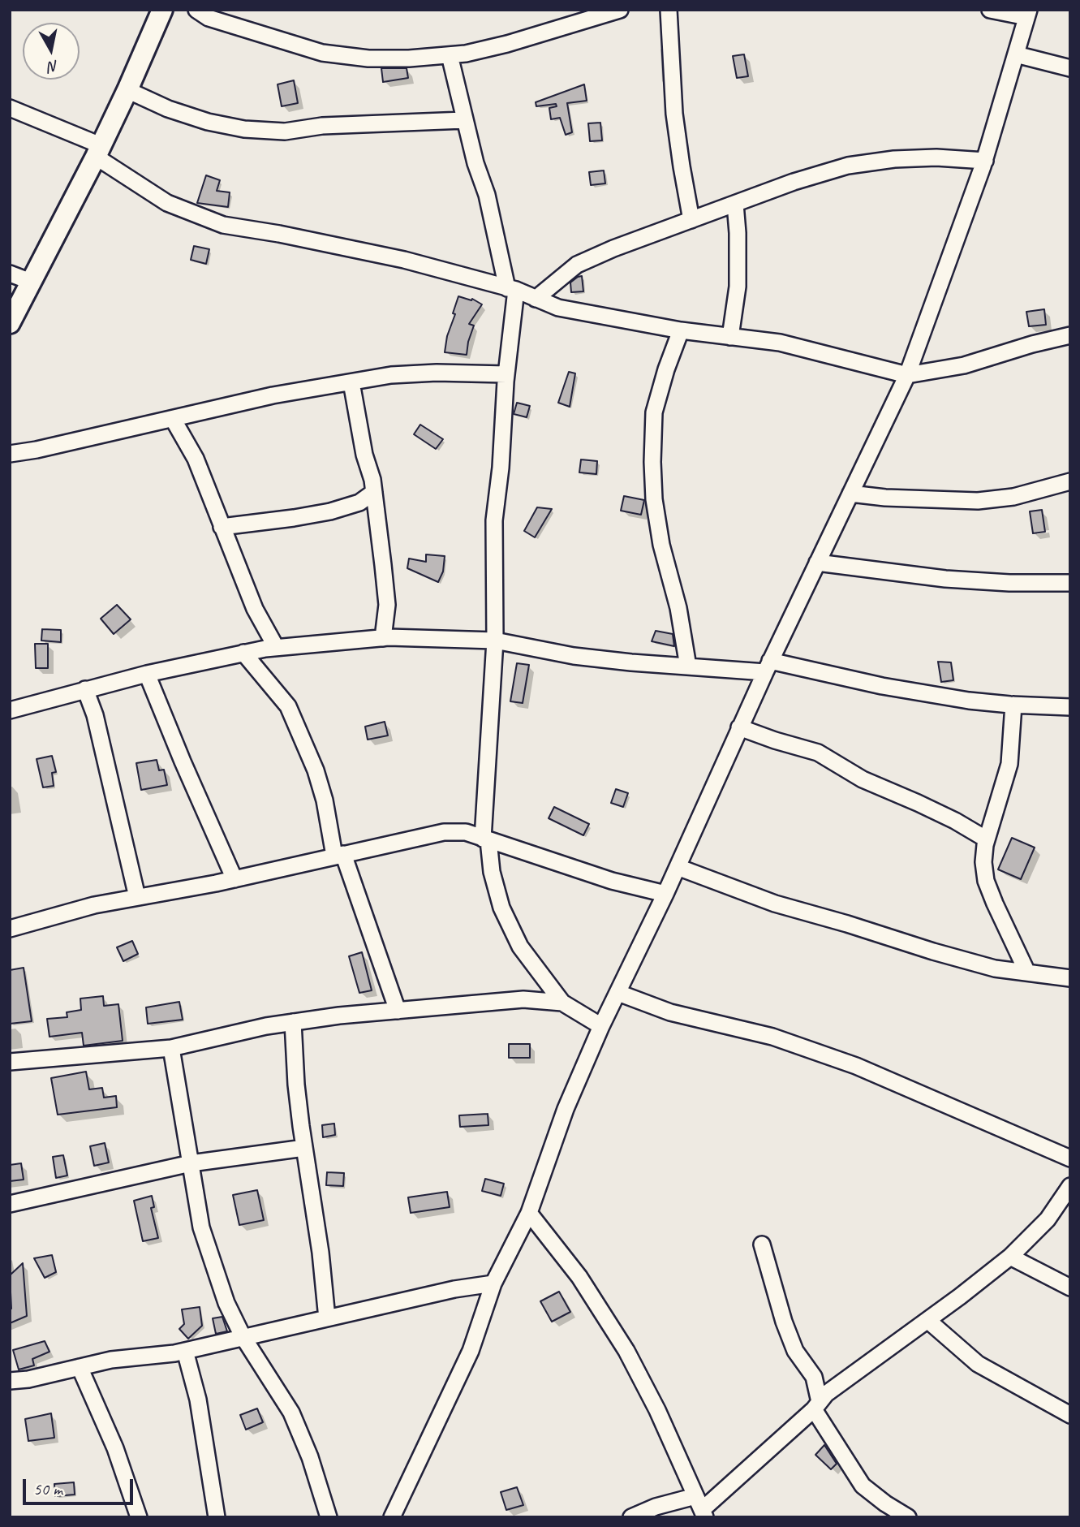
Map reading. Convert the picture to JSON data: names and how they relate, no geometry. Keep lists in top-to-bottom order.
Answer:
{
  "scale_bar": "50 m",
  "north": "bottom"
}
